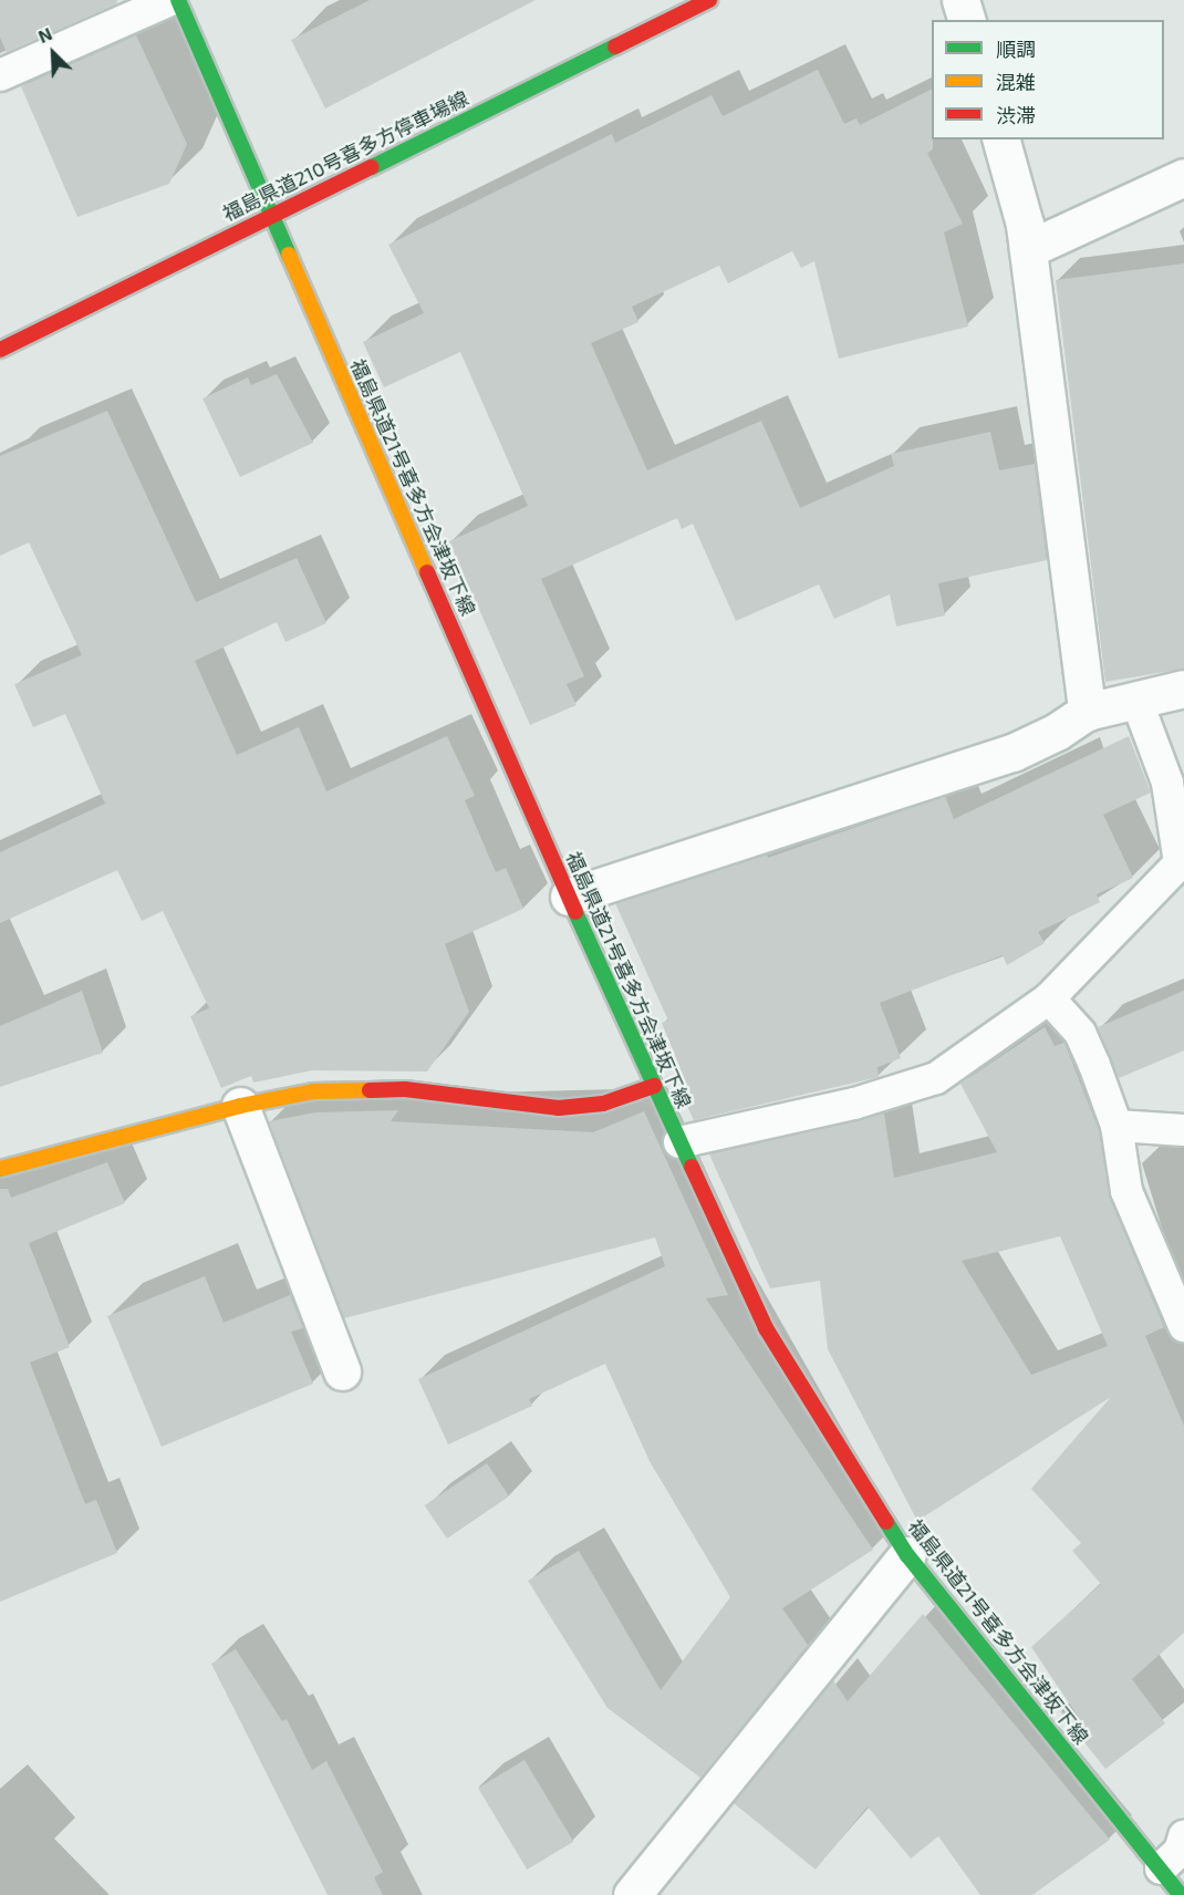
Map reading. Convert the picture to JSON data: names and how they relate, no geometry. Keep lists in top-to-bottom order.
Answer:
{
  "streets": {
    "main road": ["福島県道210号喜多方停車場線", "福島県道21号喜多方会津坂下線"]
  },
  "crossings": [
    ["福島県道210号喜多方停車場線", "福島県道21号喜多方会津坂下線"]
  ],
  "legend": ["順調", "混雑", "渋滞"],
  "north": "top left"
}
